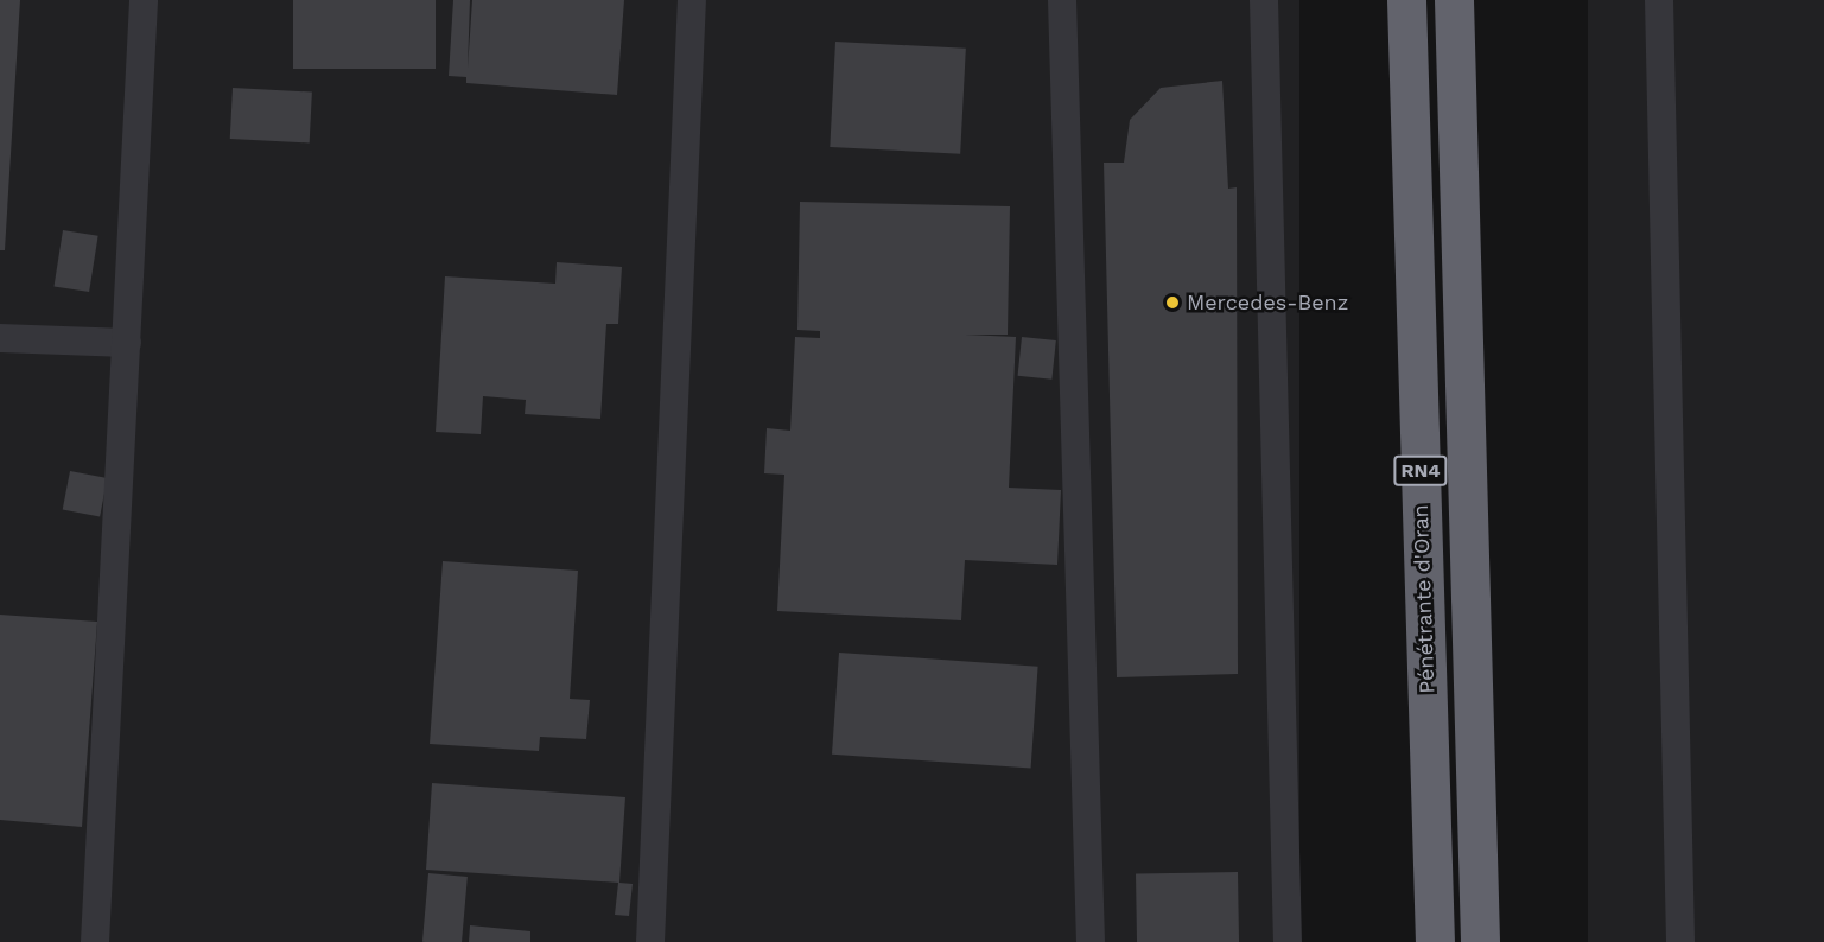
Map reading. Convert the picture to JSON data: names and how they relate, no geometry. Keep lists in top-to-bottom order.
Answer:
{
  "streets": {
    "highway": ["RN4", "Pénétrante d'Oran"]
  },
  "places": ["Mercedes-Benz"]
}
